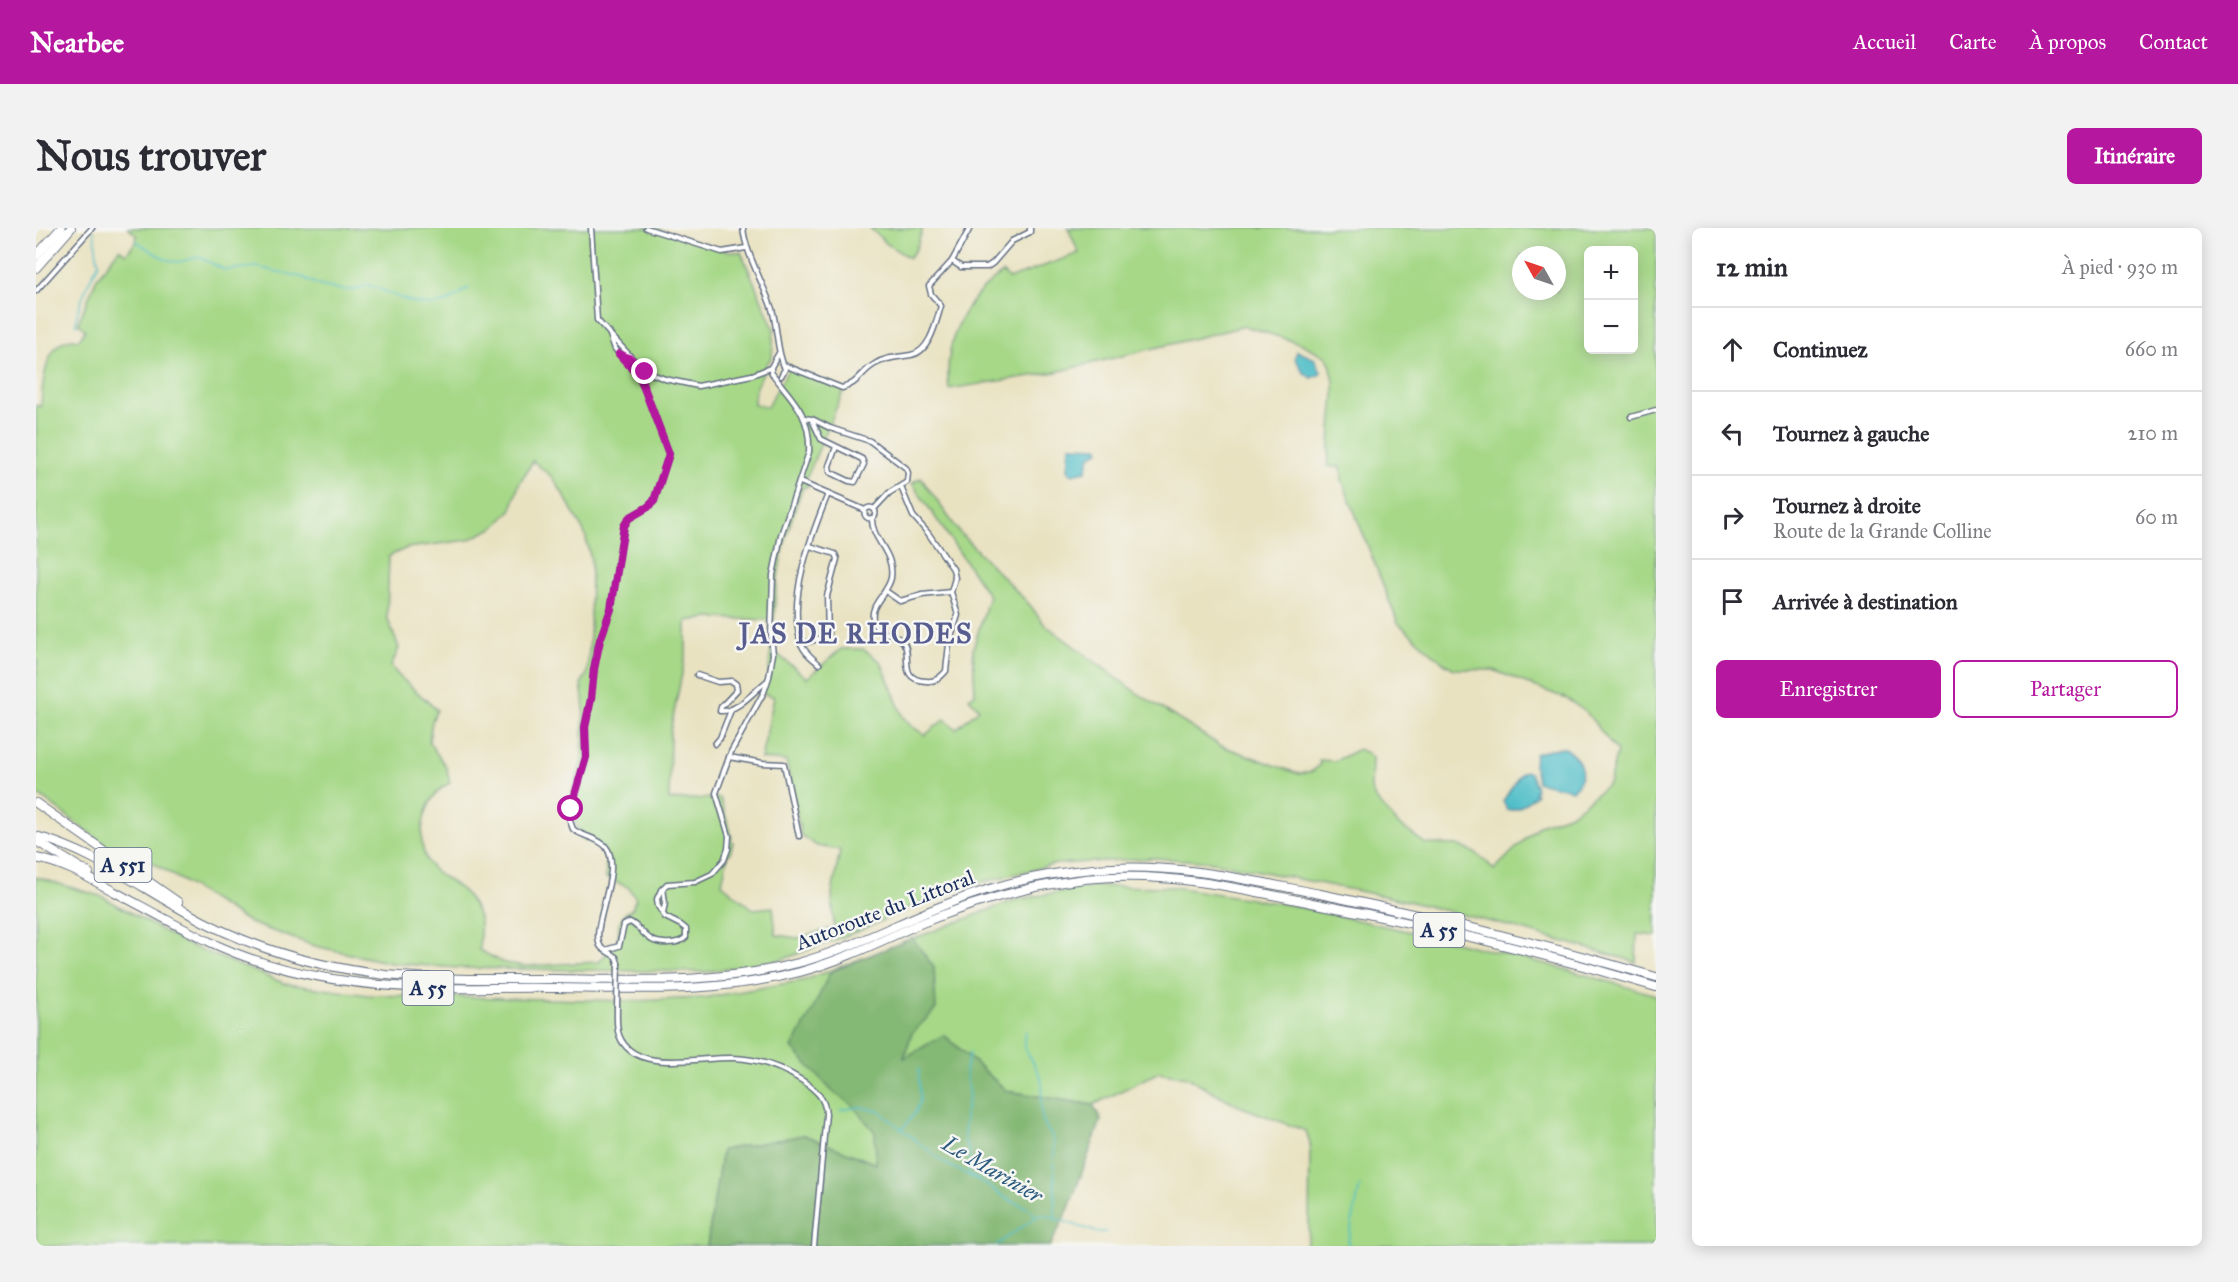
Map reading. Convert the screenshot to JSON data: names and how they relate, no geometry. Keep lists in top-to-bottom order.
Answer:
{
  "streets": {
    "highway": ["A 551", "Autoroute du Littoral", "A 55"]
  },
  "crossings": [
    ["A 551", "Autoroute du Littoral"]
  ],
  "districts": ["JAS DE RHODES"],
  "water": ["Le Marinier"],
  "north": "top left",
  "page": {
    "header": "Nearbee",
    "nav": [
      "Accueil",
      "Carte",
      "À propos",
      "Contact"
    ],
    "buttons": [
      "Itinéraire",
      ["Enregistrer", "Partager"]
    ],
    "title": "Nous trouver",
    "heading": ["12 min", "À pied · 930 m"],
    "map_buttons": ["+", "−"],
    "list": [
      ["Continuez", "660 m"],
      ["Tournez à gauche", "210 m"],
      ["Tournez à droite", "Route de la Grande Colline", "60 m"],
      "Arrivée à destination"
    ]
  }
}
